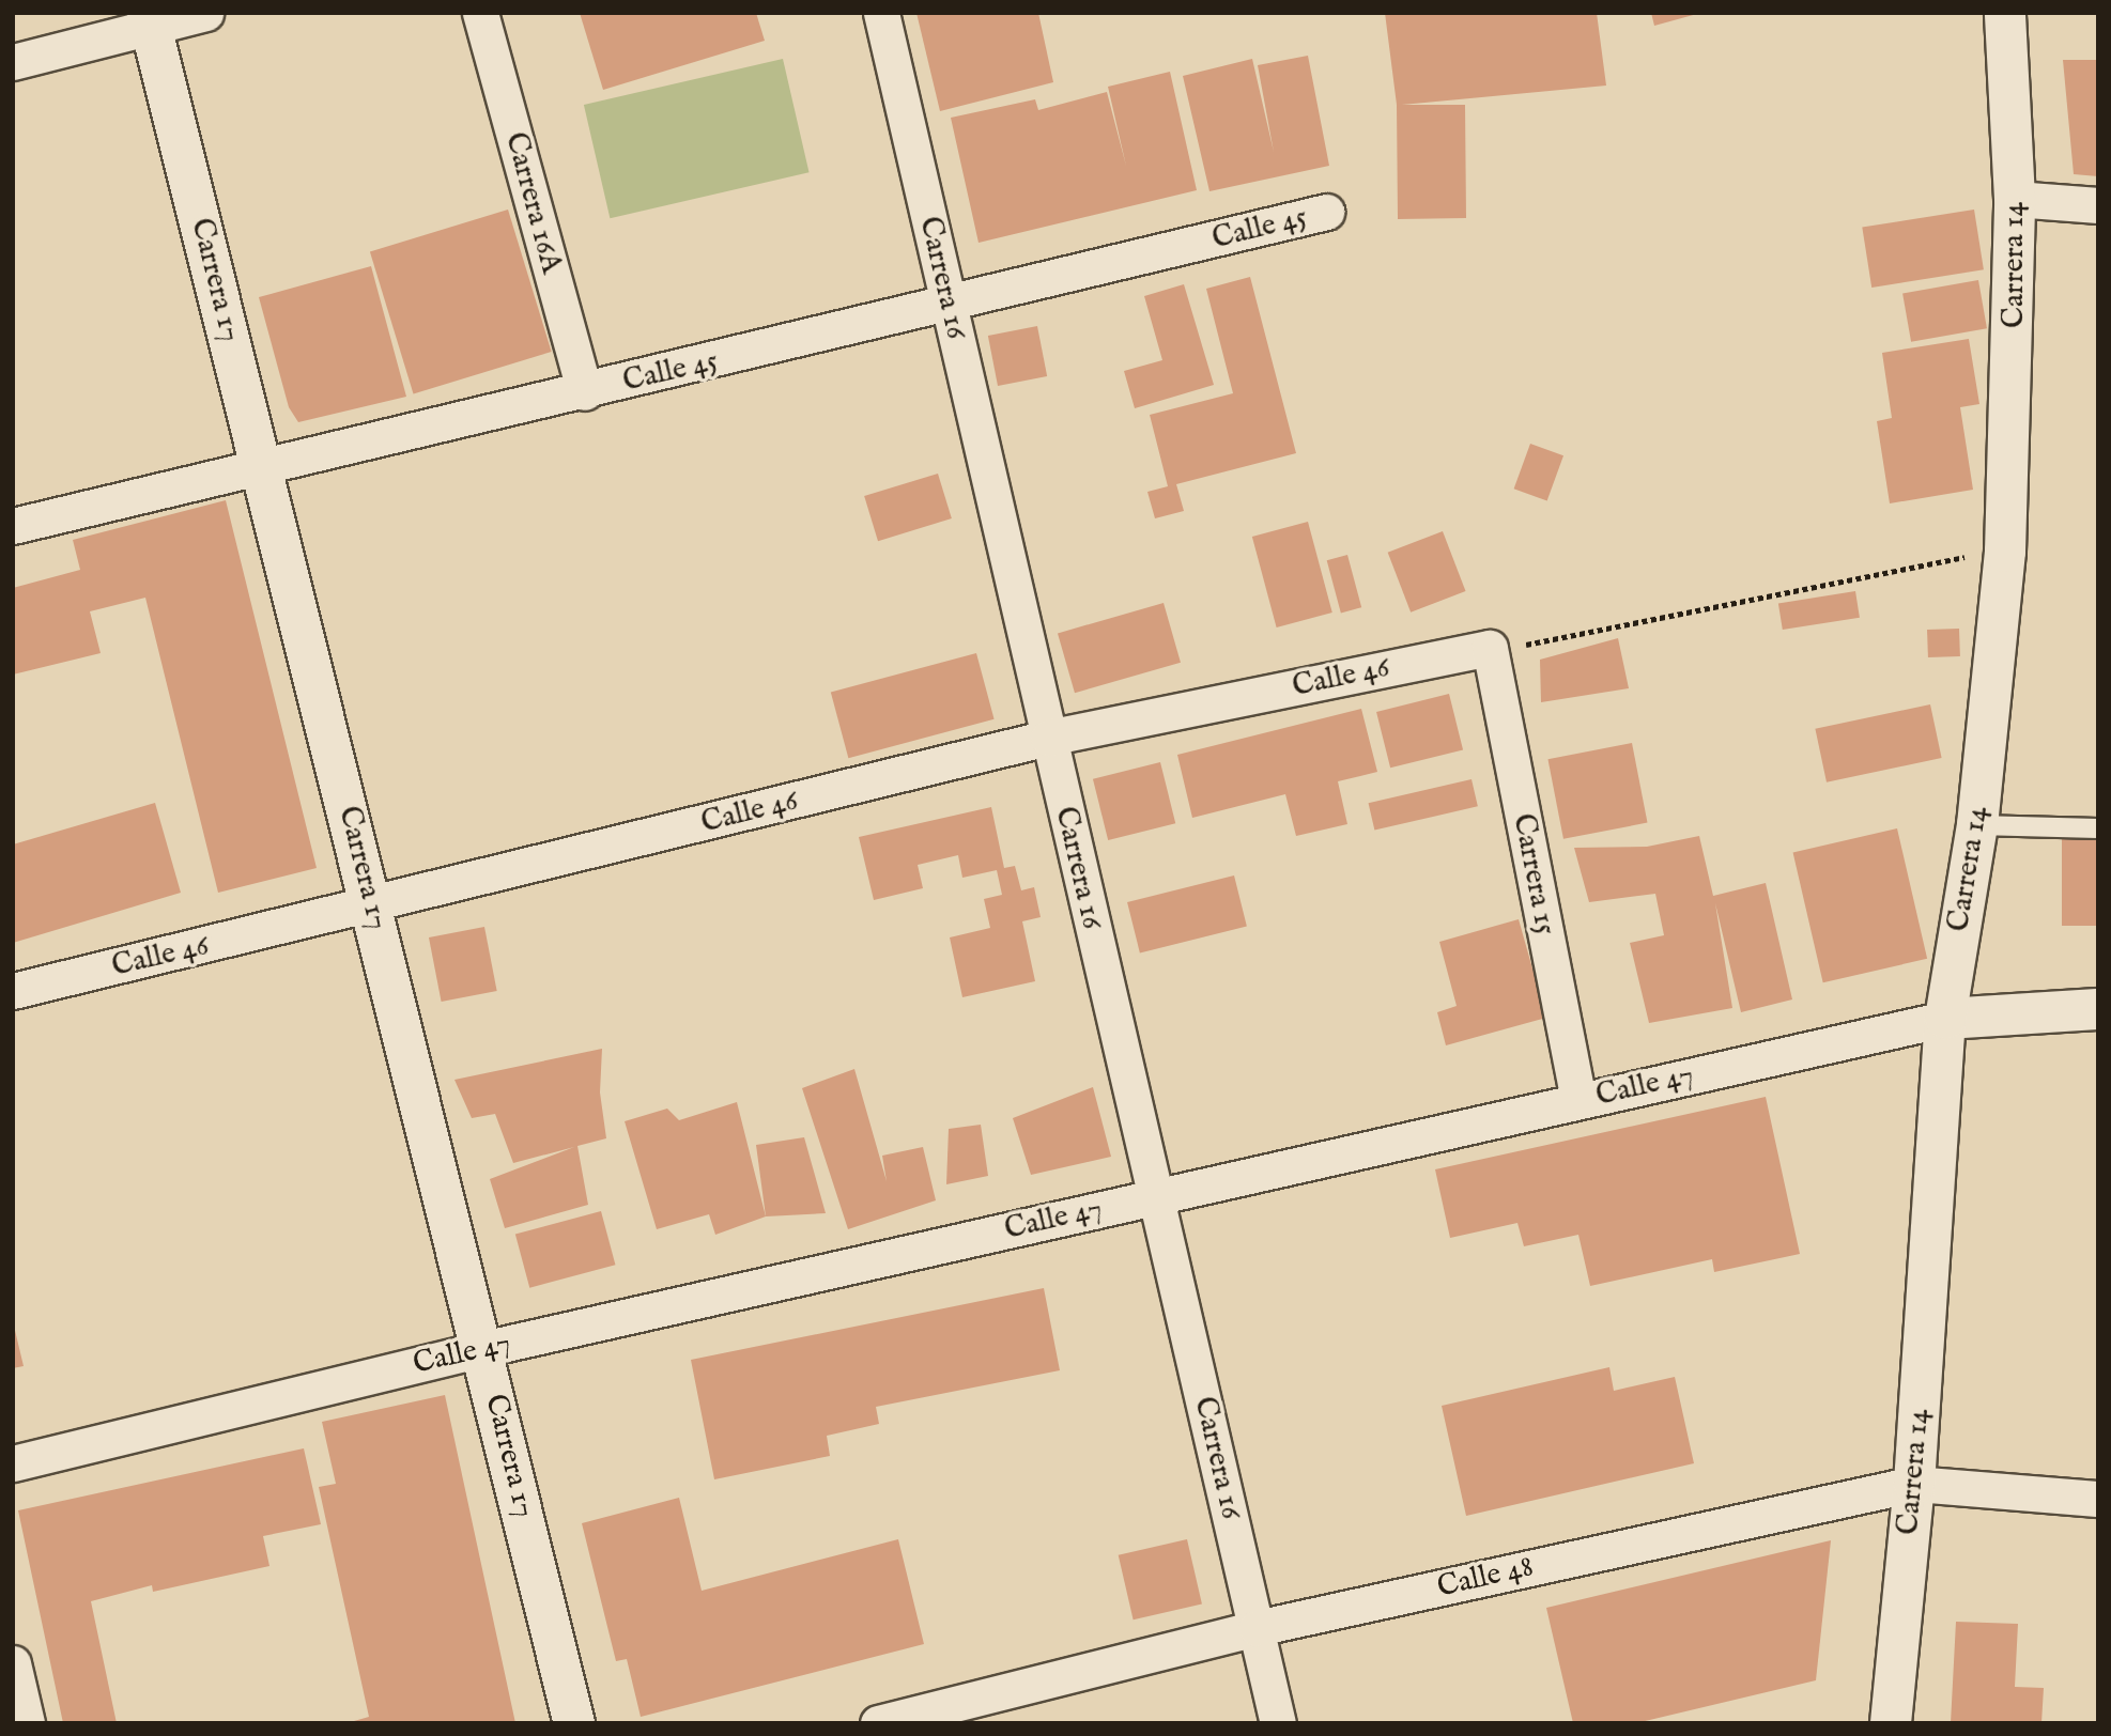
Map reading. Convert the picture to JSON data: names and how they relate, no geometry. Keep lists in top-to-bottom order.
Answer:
{
  "streets": {
    "main road": ["Carrera 14", "Carrera 17", "Calle 47"],
    "street": [
      "Carrera 16A",
      "Calle 45",
      "Carrera 16",
      "Calle 46",
      "Carrera 15",
      "Calle 48"
    ]
  },
  "crossings": [
    ["Carrera 16A", "Calle 45"],
    ["Calle 45", "Carrera 16"],
    ["Calle 45", "Carrera 17"],
    ["Carrera 14", "Calle 47"],
    ["Carrera 14", "Calle 48"],
    ["Carrera 16", "Calle 46"],
    ["Carrera 16", "Calle 47"],
    ["Carrera 16", "Calle 48"],
    ["Carrera 17", "Calle 46"],
    ["Carrera 17", "Calle 47"],
    ["Calle 46", "Carrera 15"],
    ["Carrera 15", "Calle 47"]
  ]
}
